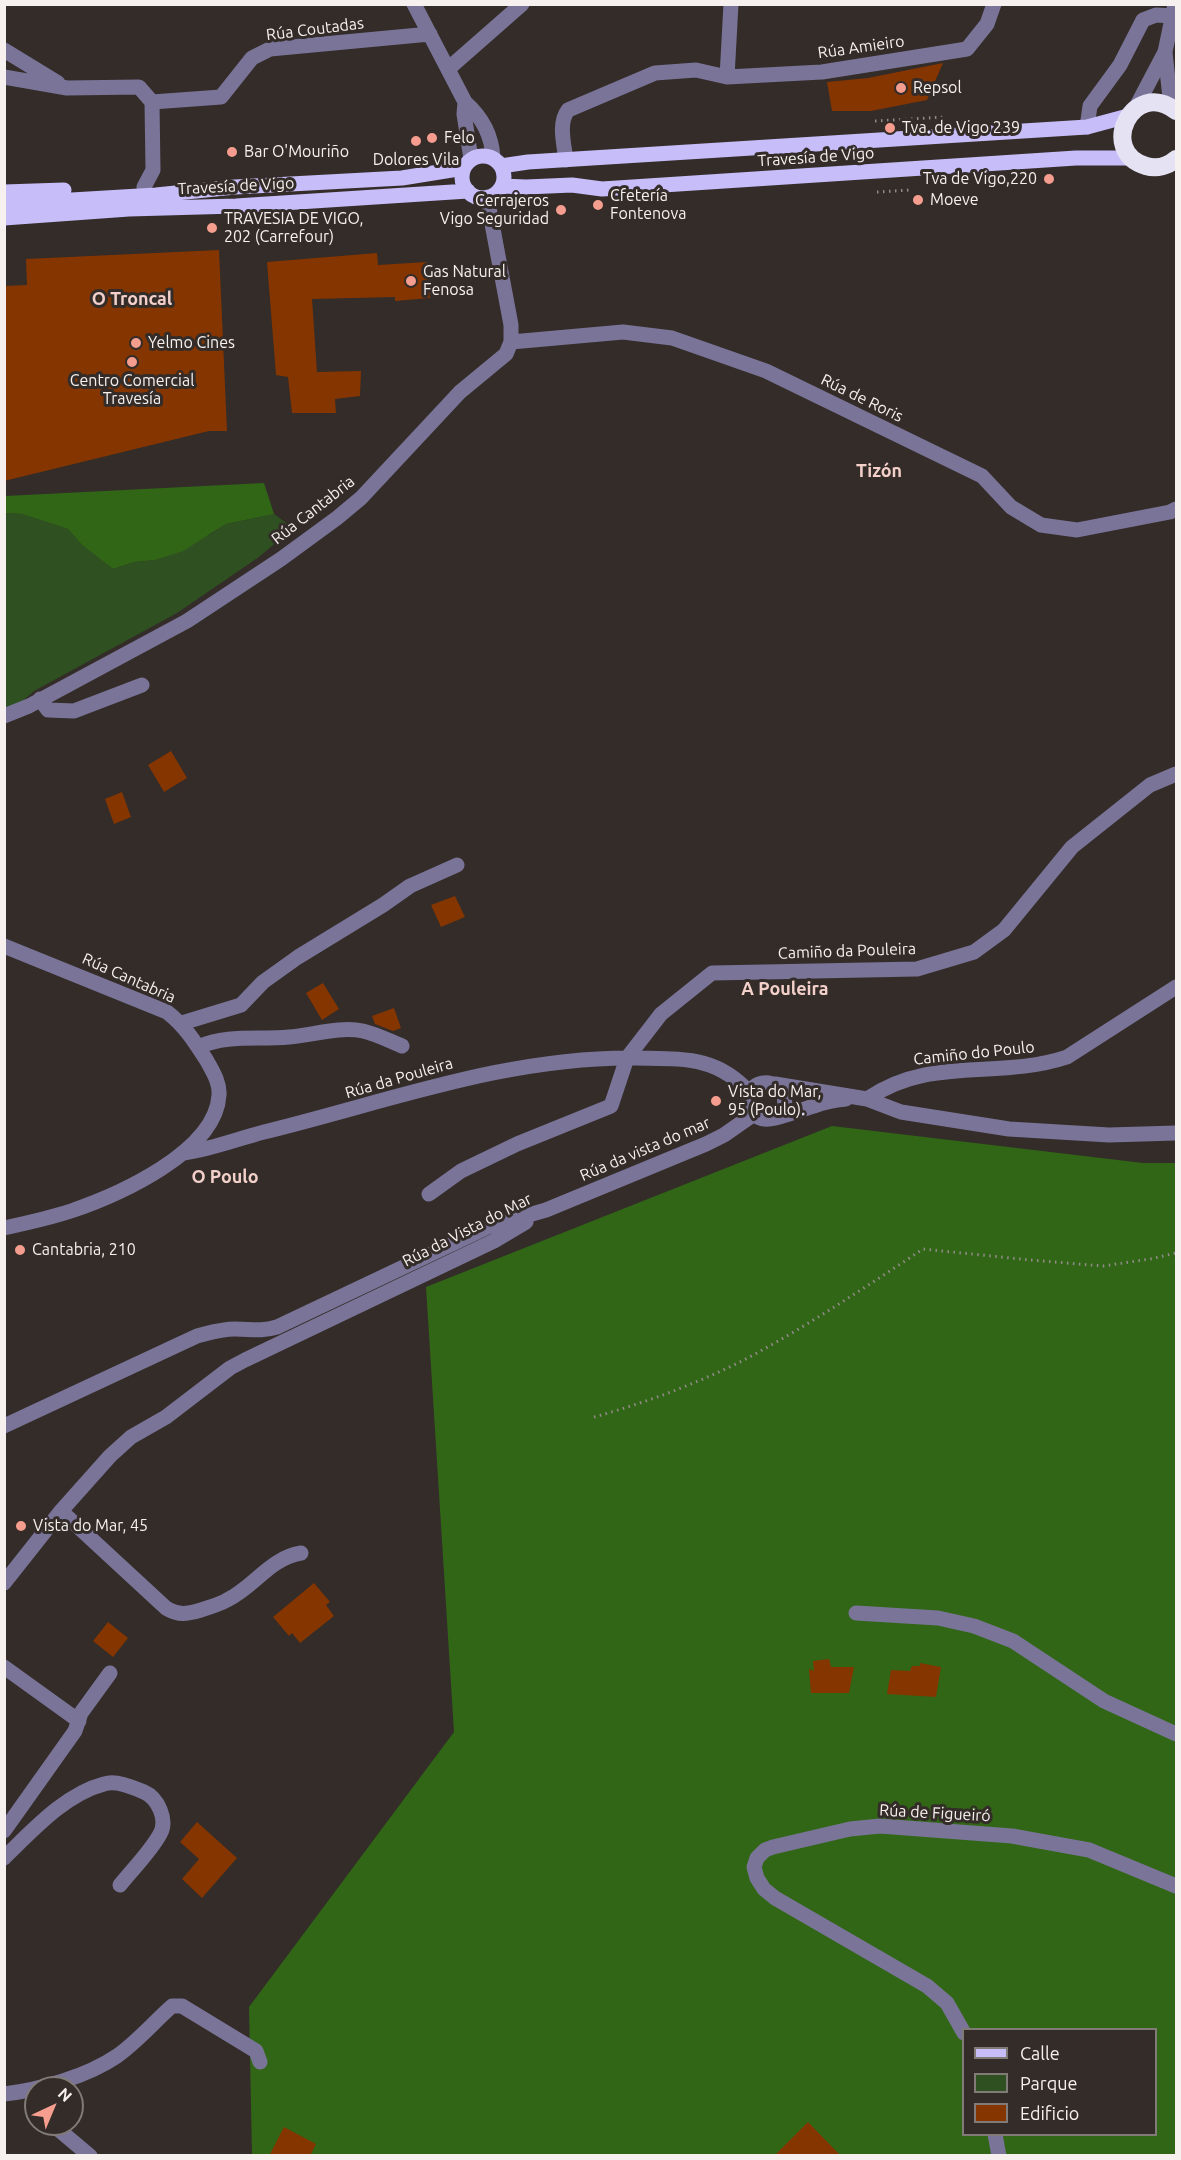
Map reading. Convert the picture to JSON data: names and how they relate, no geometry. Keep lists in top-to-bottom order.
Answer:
{
  "streets": {
    "main road": ["Travesía de Vigo"],
    "street": [
      "Rúa Coutadas",
      "Rúa Amieiro",
      "Rúa de Roris",
      "Rúa Cantabria",
      "Camiño da Pouleira",
      "Camiño do Poulo",
      "Rúa da Pouleira",
      "Rúa da vista do mar",
      "Rúa da Vista do Mar",
      "Rúa de Figueiró"
    ]
  },
  "crossings": [
    ["Rúa Amieiro", "Travesía de Vigo"],
    ["Rúa de Roris", "Rúa Cantabria"],
    ["Rúa Cantabria", "Rúa da Pouleira"],
    ["Camiño da Pouleira", "Rúa da Pouleira"],
    ["Rúa da Pouleira", "Rúa da vista do mar"],
    ["Rúa da vista do mar", "Rúa da Vista do Mar"]
  ],
  "districts": [
    "O Troncal",
    "Tizón",
    "A Pouleira",
    "O Poulo"
  ],
  "places": [
    "Repsol",
    "Tva. de Vigo 239",
    "Felo",
    "Dolores Vila",
    "Bar O'Mouriño",
    "Tva de Vigo,220",
    "Moeve",
    "Cfetería Fontenova",
    "Cerrajeros Vigo Seguridad",
    "TRAVESIA DE VIGO, 202 (Carrefour)",
    "Gas Natural Fenosa",
    "Yelmo Cines",
    "Centro Comercial Travesía",
    "Vista do Mar, 95 (Poulo).",
    "Cantabria, 210",
    "Vista do Mar, 45"
  ],
  "legend": ["Calle", "Parque", "Edificio"],
  "north": "top right"
}
